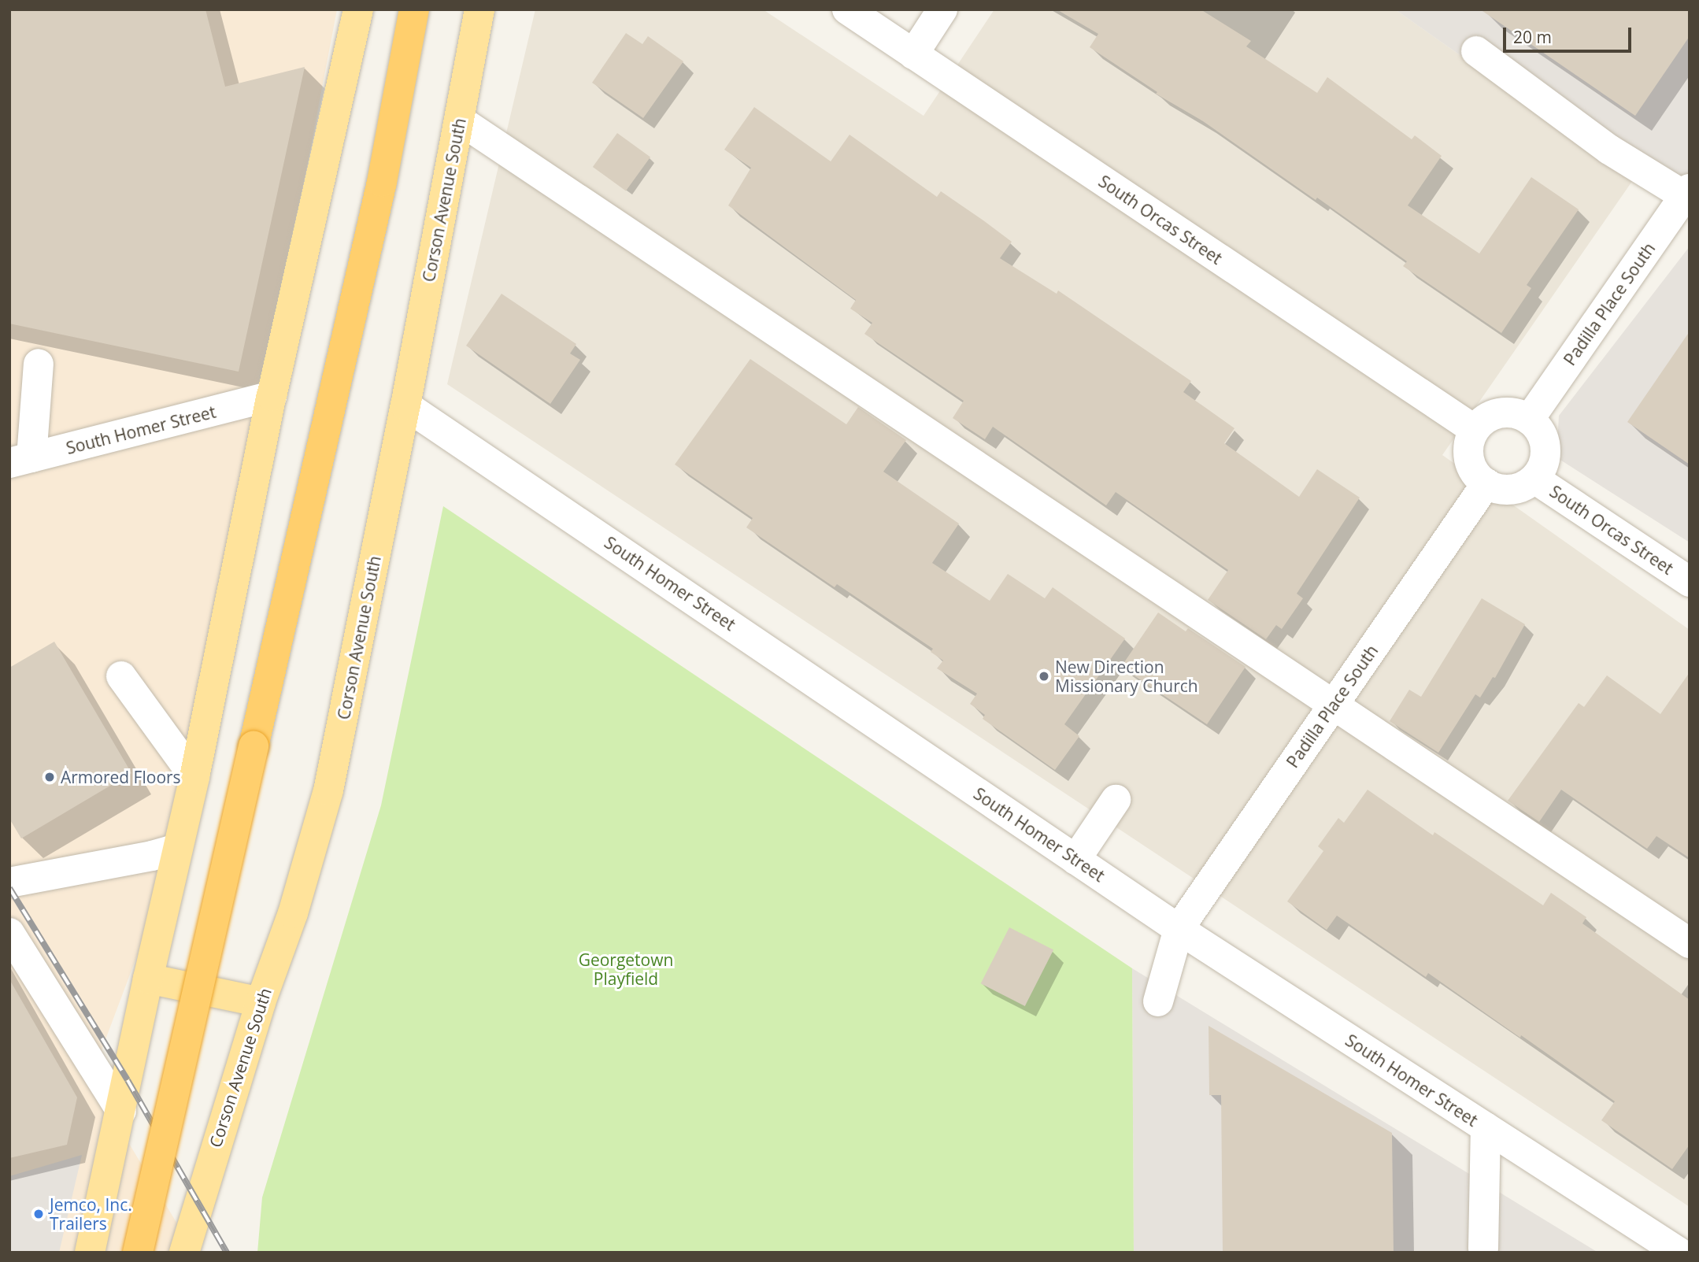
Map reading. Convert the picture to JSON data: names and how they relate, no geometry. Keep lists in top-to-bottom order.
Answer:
{
  "streets": {
    "main road": ["Corson Avenue South"],
    "street": ["South Orcas Street", "Padilla Place South", "South Homer Street"]
  },
  "crossings": [
    ["Corson Avenue South", "South Homer Street"],
    ["South Orcas Street", "Padilla Place South"],
    ["Padilla Place South", "South Homer Street"]
  ],
  "parks": ["Georgetown Playfield"],
  "places": ["New Direction Missionary Church", "Armored Floors", "Jemco, Inc. Trailers"],
  "scale_bar": "20 m"
}
